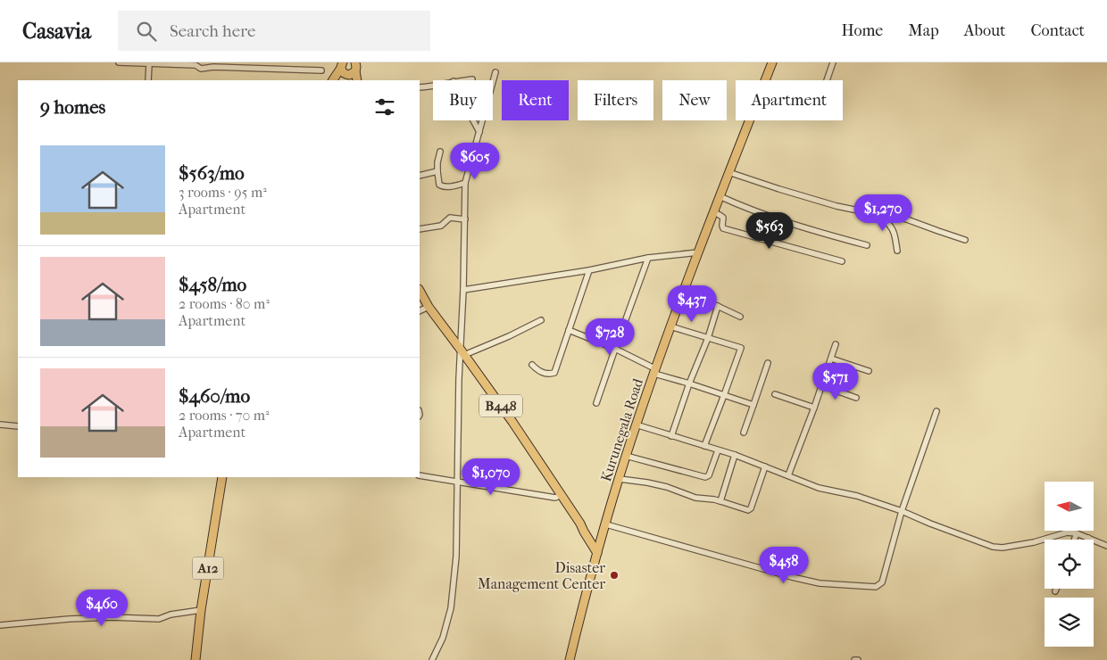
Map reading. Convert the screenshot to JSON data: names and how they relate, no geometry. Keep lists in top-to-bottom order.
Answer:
{
  "streets": {
    "main road": ["B448", "Kurunegala Road", "A12"]
  },
  "crossings": [
    ["B448", "Kurunegala Road"]
  ],
  "places": ["Disaster Management Center"],
  "north": "left",
  "page": {
    "header": "Casavia",
    "search": "Search here",
    "nav": [
      "Home",
      "Map",
      "About",
      "Contact"
    ],
    "chip": [
      "Buy",
      "Rent",
      "Filters",
      "New",
      "Apartment"
    ],
    "heading": "9 homes",
    "list": [
      {
        "name": "$563/mo",
        "note": "3 rooms · 95 m² · Apartment"
      },
      {
        "name": "$458/mo",
        "note": "2 rooms · 80 m² · Apartment"
      },
      {
        "name": "$460/mo",
        "note": "2 rooms · 70 m² · Apartment"
      }
    ],
    "price": [
      "$605",
      "$1,270",
      "$563",
      "$437",
      "$728",
      "$571",
      "$1,070",
      "$458",
      "$460"
    ]
  }
}
